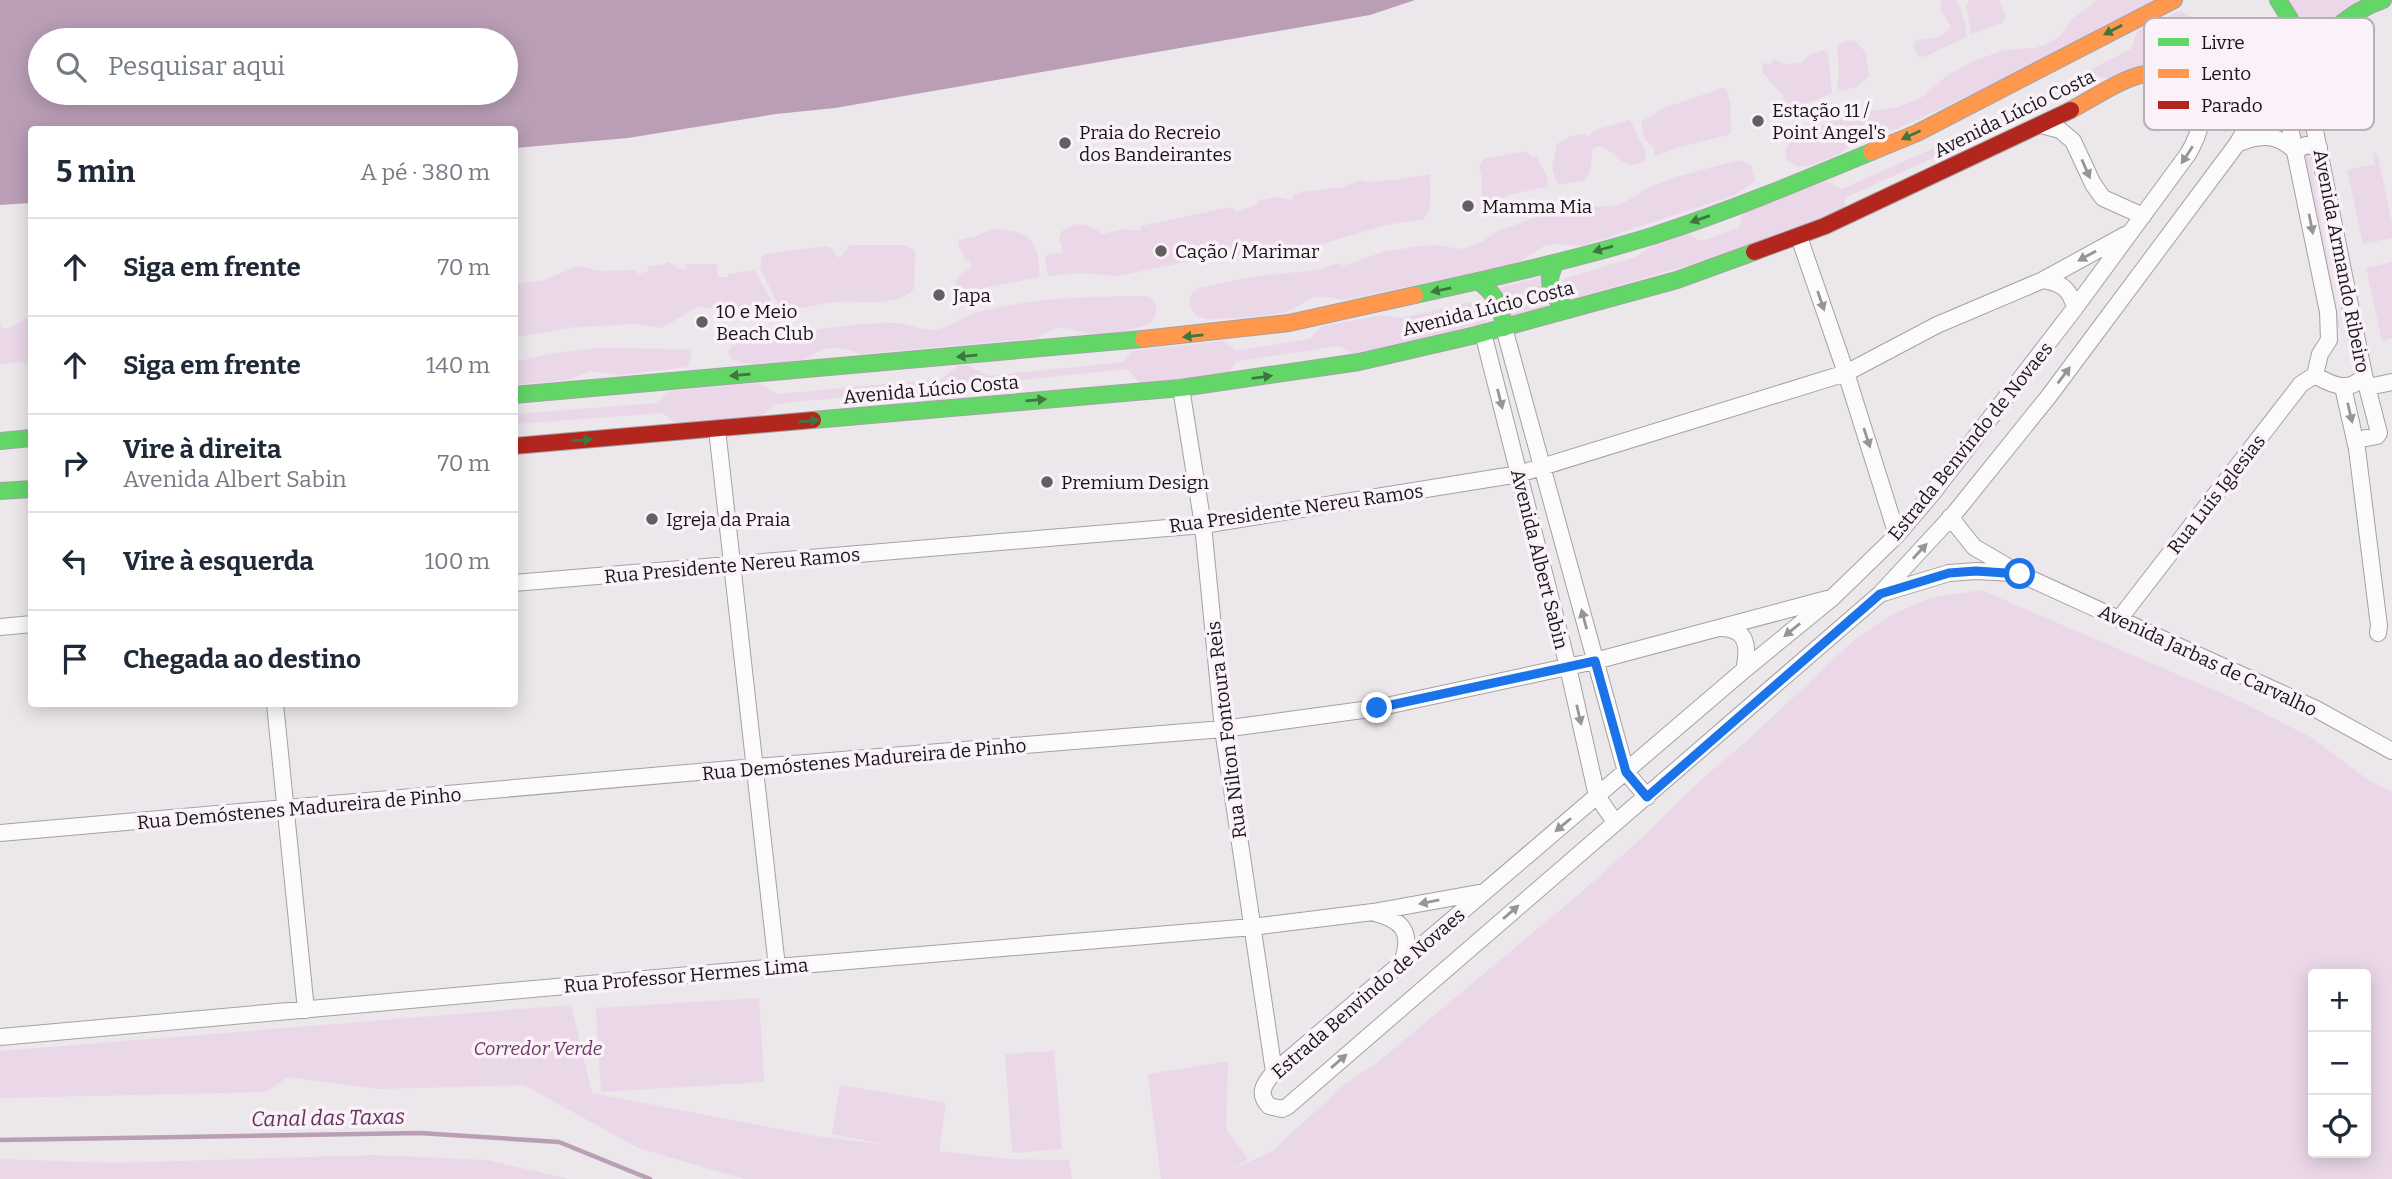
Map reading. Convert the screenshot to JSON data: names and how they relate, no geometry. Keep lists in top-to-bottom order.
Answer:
{
  "streets": {
    "main road": ["Avenida Lúcio Costa"],
    "street": [
      "Avenida Armando Ribeiro",
      "Estrada Benvindo de Novaes",
      "Rua Luís Iglesias",
      "Rua Presidente Nereu Ramos",
      "Avenida Albert Sabin",
      "Avenida Jarbas de Carvalho",
      "Rua Nilton Fontoura Reis",
      "Rua Demóstenes Madureira de Pinho",
      "Rua Professor Hermes Lima"
    ]
  },
  "crossings": [
    ["Avenida Lúcio Costa", "Avenida Albert Sabin"],
    ["Avenida Lúcio Costa", "Rua Nilton Fontoura Reis"],
    ["Avenida Armando Ribeiro", "Rua Luís Iglesias"],
    ["Estrada Benvindo de Novaes", "Rua Presidente Nereu Ramos"],
    ["Estrada Benvindo de Novaes", "Avenida Albert Sabin"],
    ["Estrada Benvindo de Novaes", "Avenida Jarbas de Carvalho"],
    ["Estrada Benvindo de Novaes", "Rua Nilton Fontoura Reis"],
    ["Estrada Benvindo de Novaes", "Rua Demóstenes Madureira de Pinho"],
    ["Estrada Benvindo de Novaes", "Rua Professor Hermes Lima"],
    ["Rua Luís Iglesias", "Avenida Jarbas de Carvalho"],
    ["Rua Presidente Nereu Ramos", "Avenida Albert Sabin"],
    ["Rua Presidente Nereu Ramos", "Rua Nilton Fontoura Reis"],
    ["Avenida Albert Sabin", "Rua Demóstenes Madureira de Pinho"],
    ["Rua Nilton Fontoura Reis", "Rua Demóstenes Madureira de Pinho"],
    ["Rua Nilton Fontoura Reis", "Rua Professor Hermes Lima"]
  ],
  "water": ["Canal das Taxas"],
  "parks": ["Corredor Verde"],
  "places": [
    "Estação 11 / Point Angel's",
    "Praia do Recreio dos Bandeirantes",
    "Mamma Mia",
    "Cação / Marimar",
    "Japa",
    "10 e Meio Beach Club",
    "Premium Design",
    "Igreja da Praia"
  ],
  "legend": ["Livre", "Lento", "Parado"],
  "page": {
    "search": "Pesquisar aqui",
    "heading": ["5 min", "A pé · 380 m"],
    "list": [
      ["Siga em frente", "70 m"],
      ["Siga em frente", "140 m"],
      ["Vire à direita", "Avenida Albert Sabin", "70 m"],
      ["Vire à esquerda", "100 m"],
      "Chegada ao destino"
    ],
    "map_buttons": ["+", "−"]
  }
}
